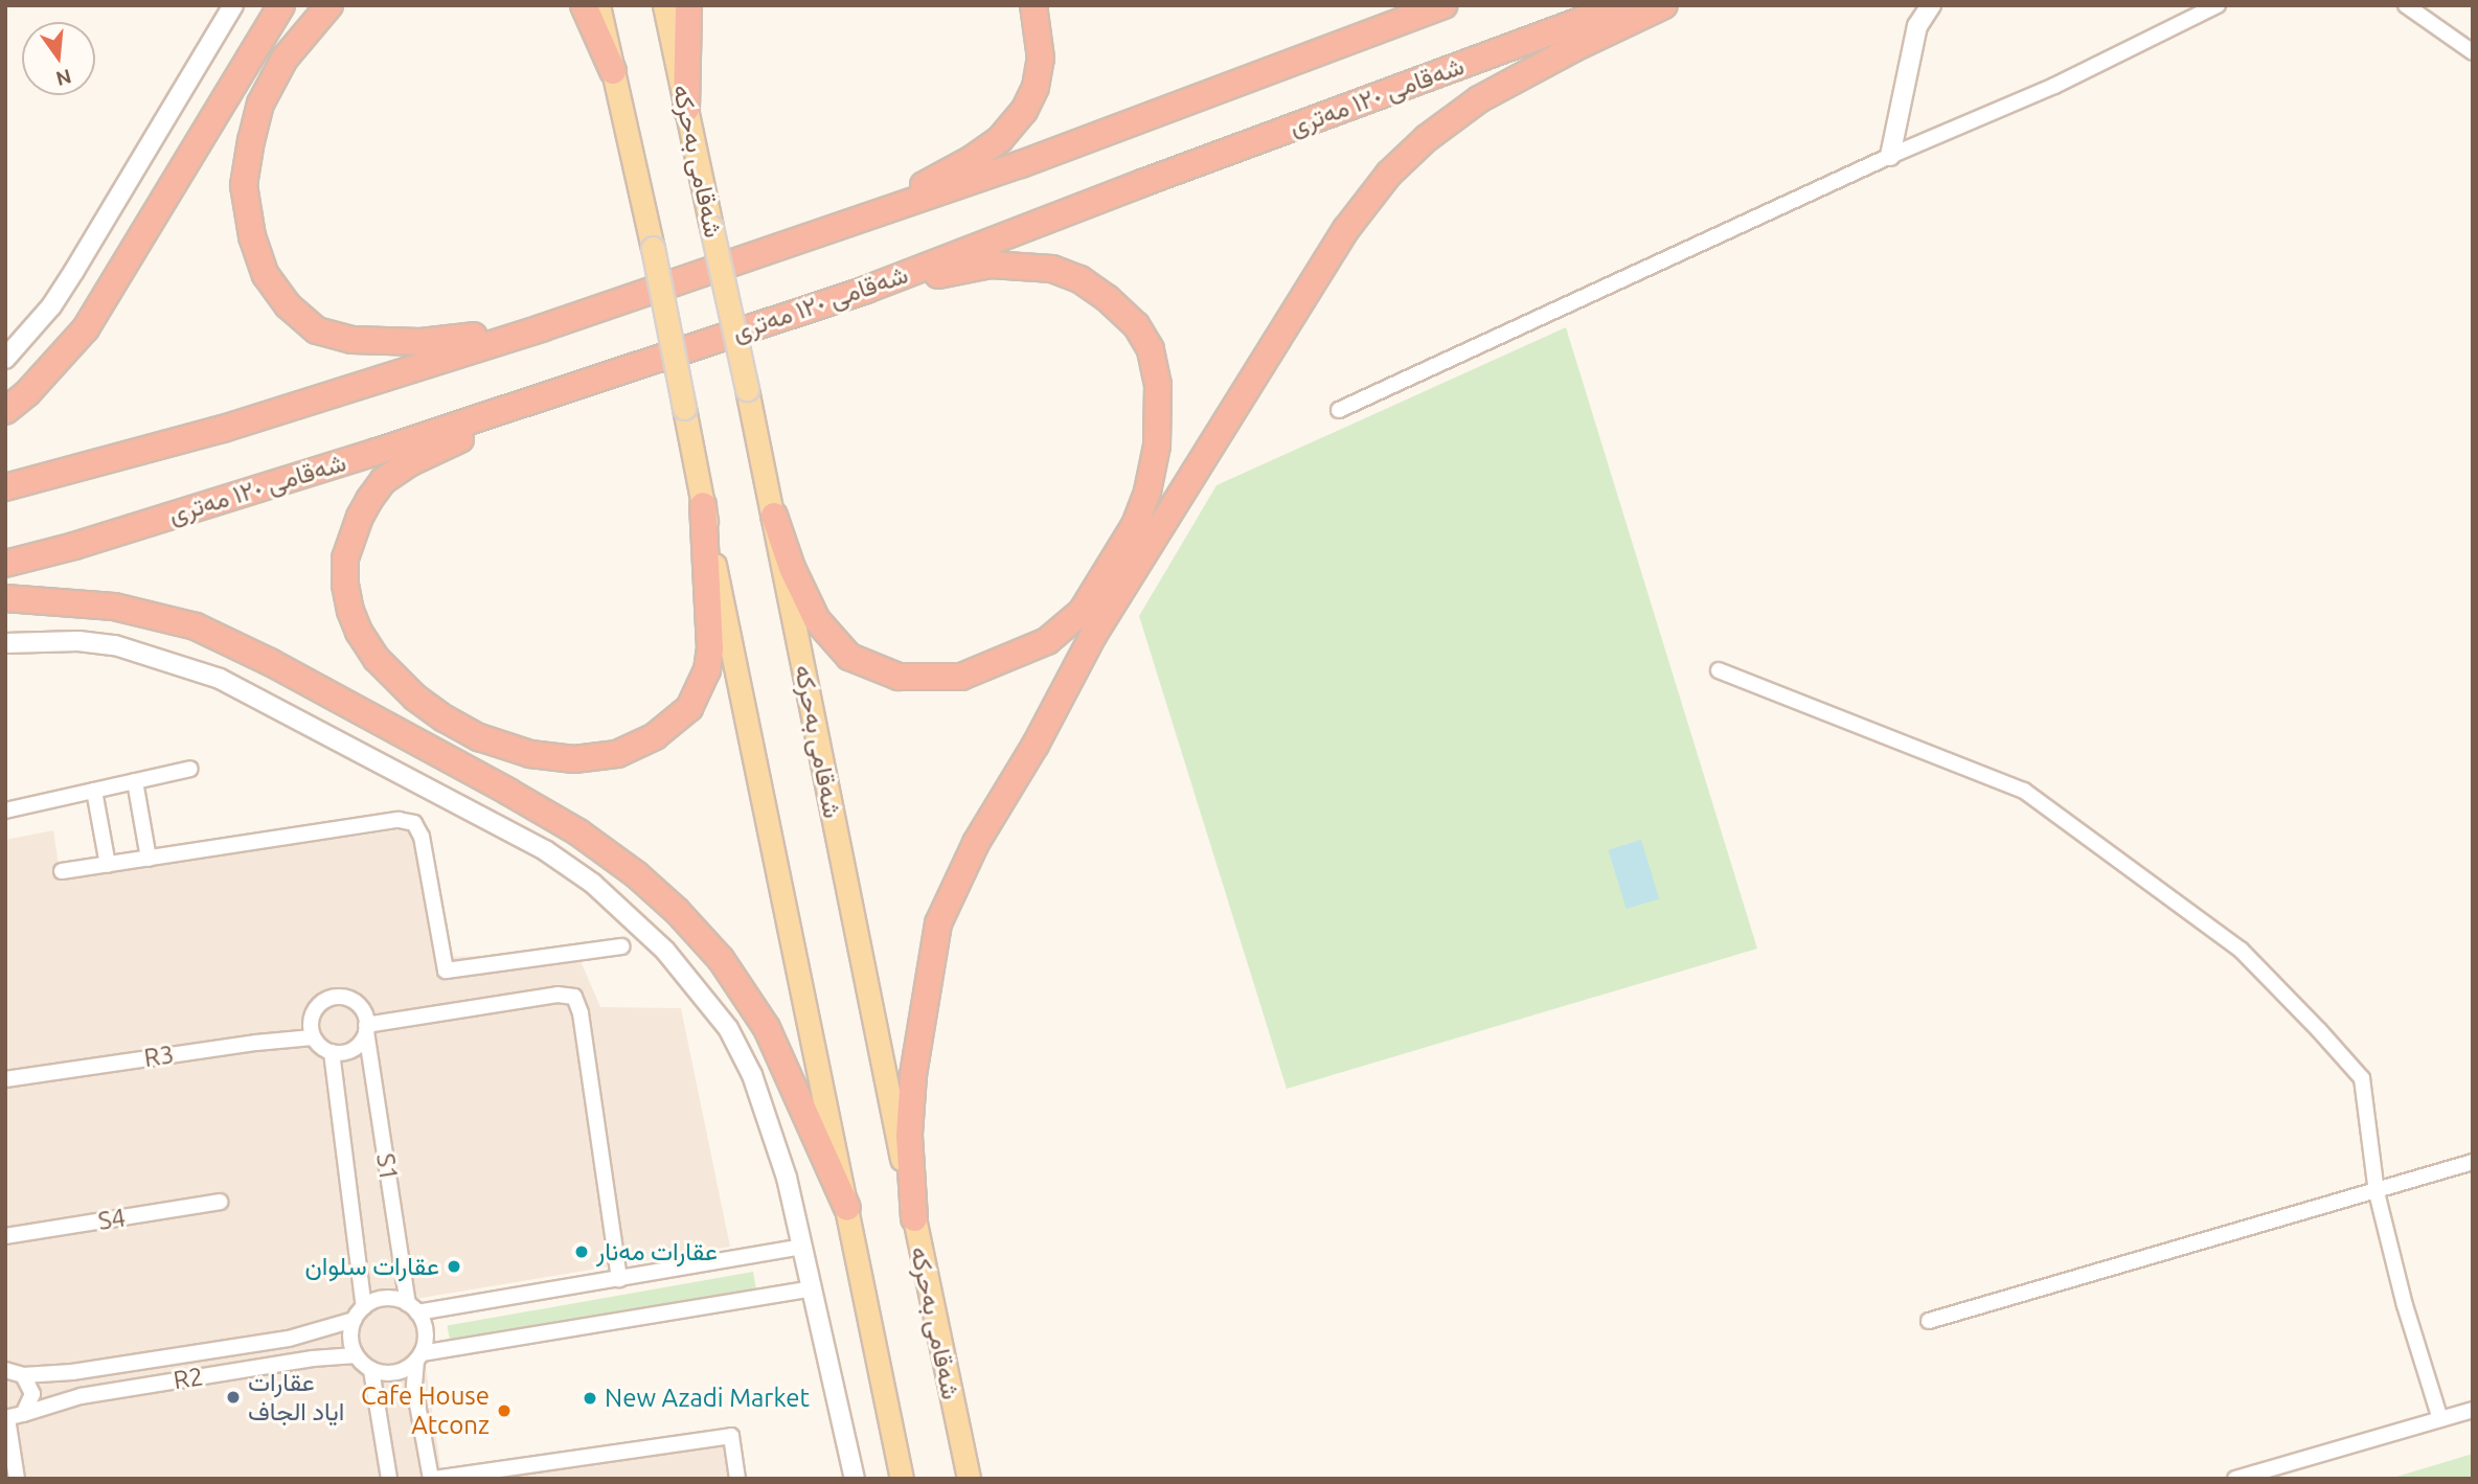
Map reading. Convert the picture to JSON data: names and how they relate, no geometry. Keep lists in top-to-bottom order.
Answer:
{
  "streets": {
    "highway": ["شەقامی ١٢٠ مەتری"],
    "main road": ["شەقامی بەحرکە"],
    "street": [
      "R3",
      "S1",
      "S4",
      "R2"
    ]
  },
  "crossings": [
    ["R3", "S1"],
    ["S1", "R2"]
  ],
  "places": [
    "عقارات مەنار",
    "عقارات سلوان",
    "عقارات اياد الجاف",
    "New Azadi Market",
    "Cafe House Atconz"
  ],
  "north": "bottom"
}
